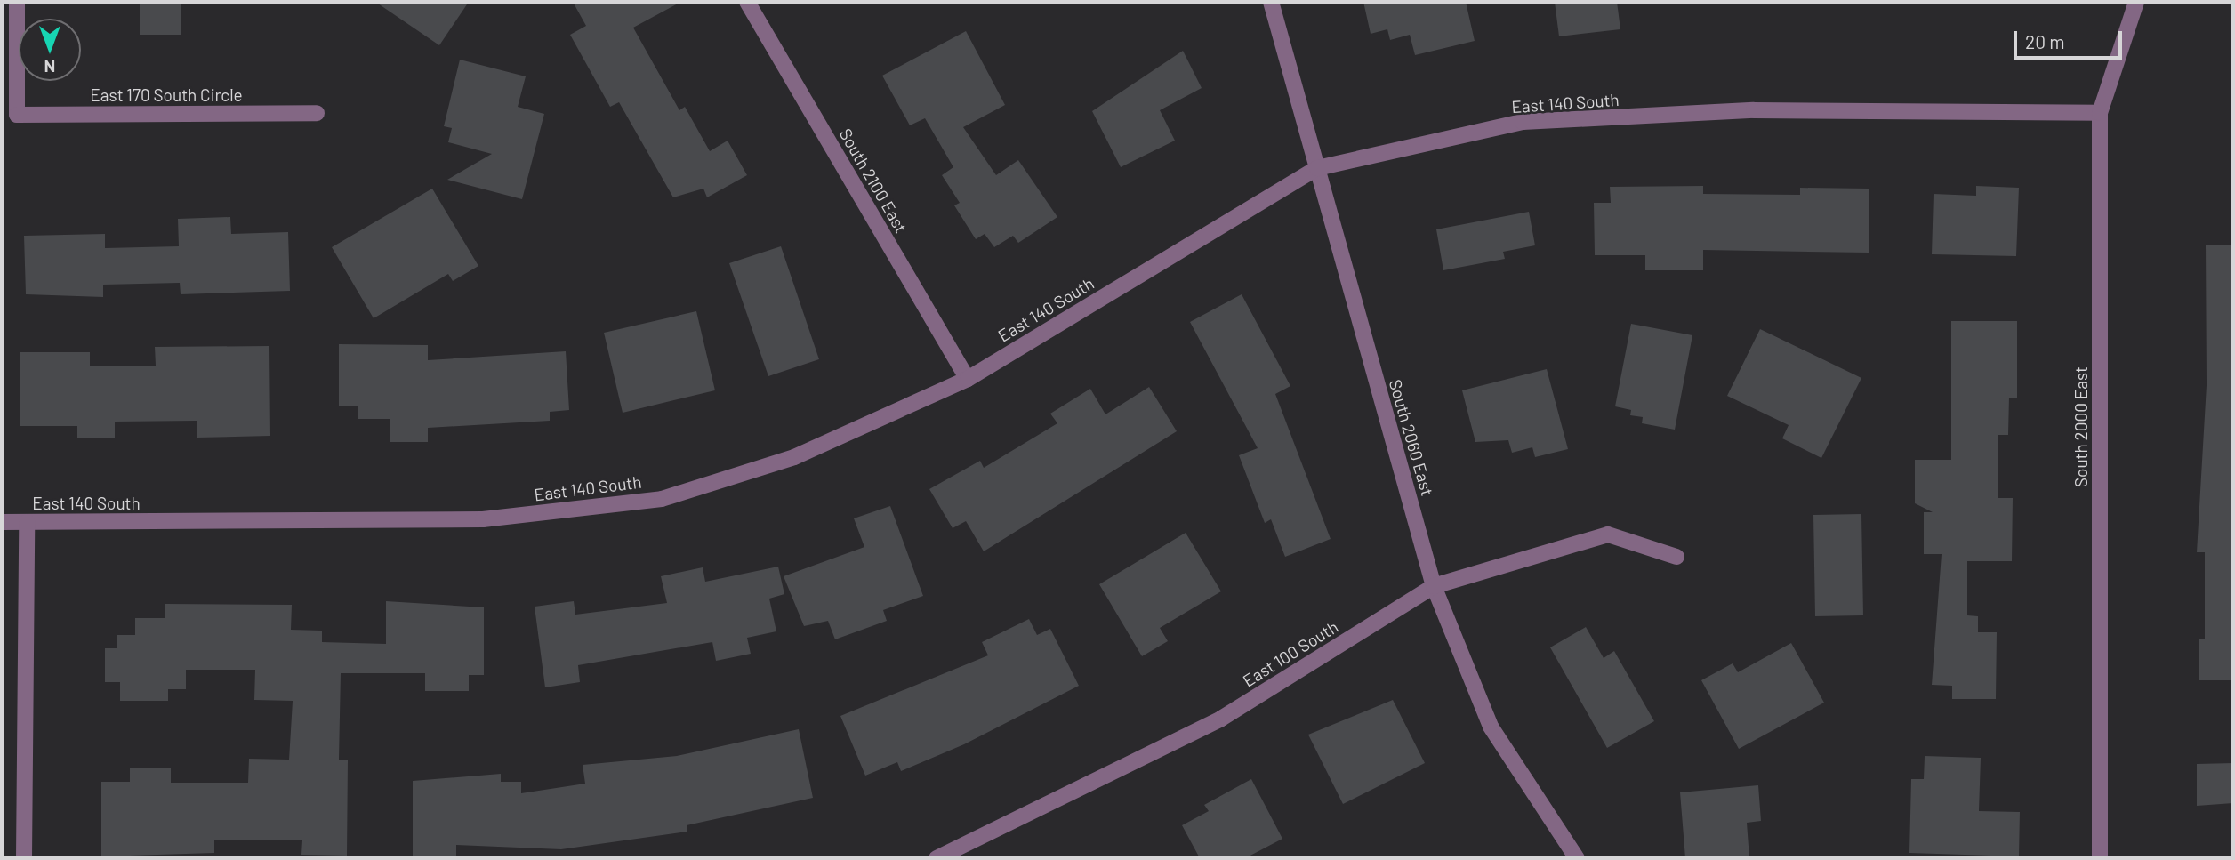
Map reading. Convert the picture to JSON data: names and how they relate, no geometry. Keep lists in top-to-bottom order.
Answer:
{
  "streets": {
    "street": [
      "East 170 South Circle",
      "East 140 South",
      "South 2100 East",
      "South 2000 East",
      "South 2060 East",
      "East 100 South"
    ]
  },
  "crossings": [
    ["East 140 South", "South 2100 East"],
    ["East 140 South", "South 2000 East"],
    ["East 140 South", "South 2060 East"],
    ["South 2060 East", "East 100 South"]
  ],
  "scale_bar": "20 m",
  "north": "bottom"
}
